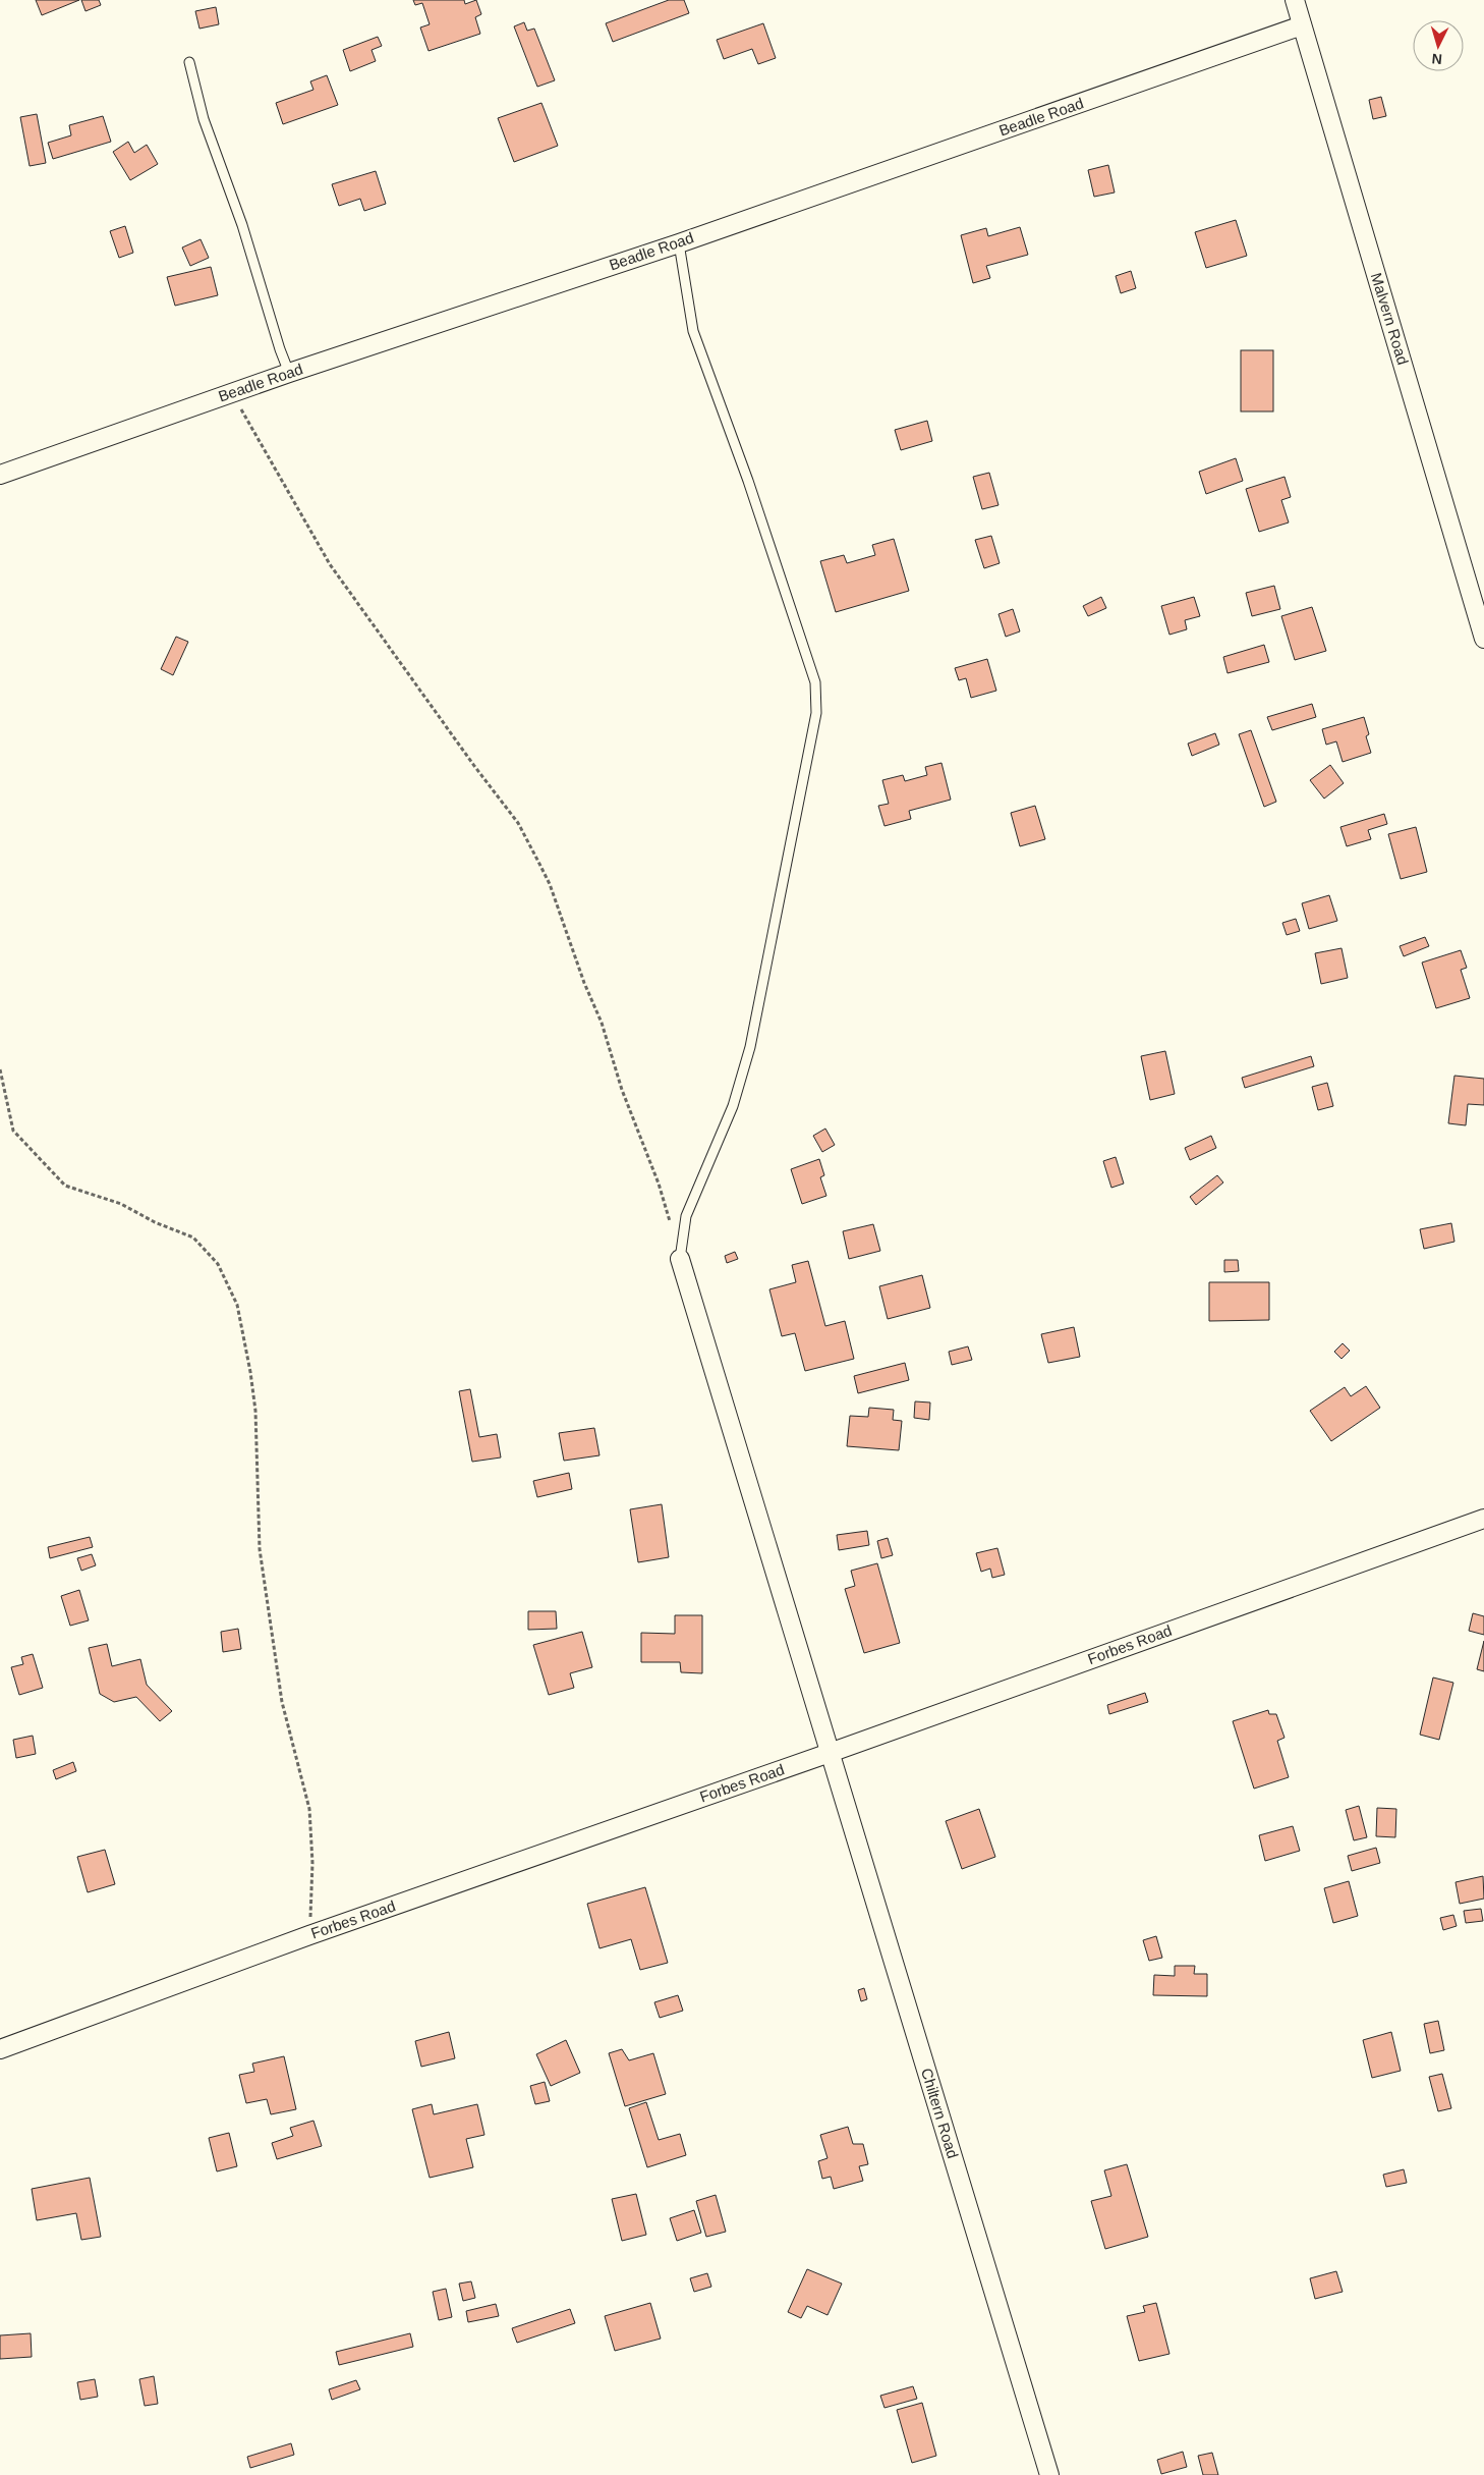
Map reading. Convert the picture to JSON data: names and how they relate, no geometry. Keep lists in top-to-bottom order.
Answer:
{
  "streets": {
    "street": [
      "Beadle Road",
      "Malvern Road",
      "Forbes Road",
      "Chiltern Road"
    ]
  },
  "crossings": [
    ["Beadle Road", "Malvern Road"],
    ["Forbes Road", "Chiltern Road"]
  ],
  "north": "bottom"
}
